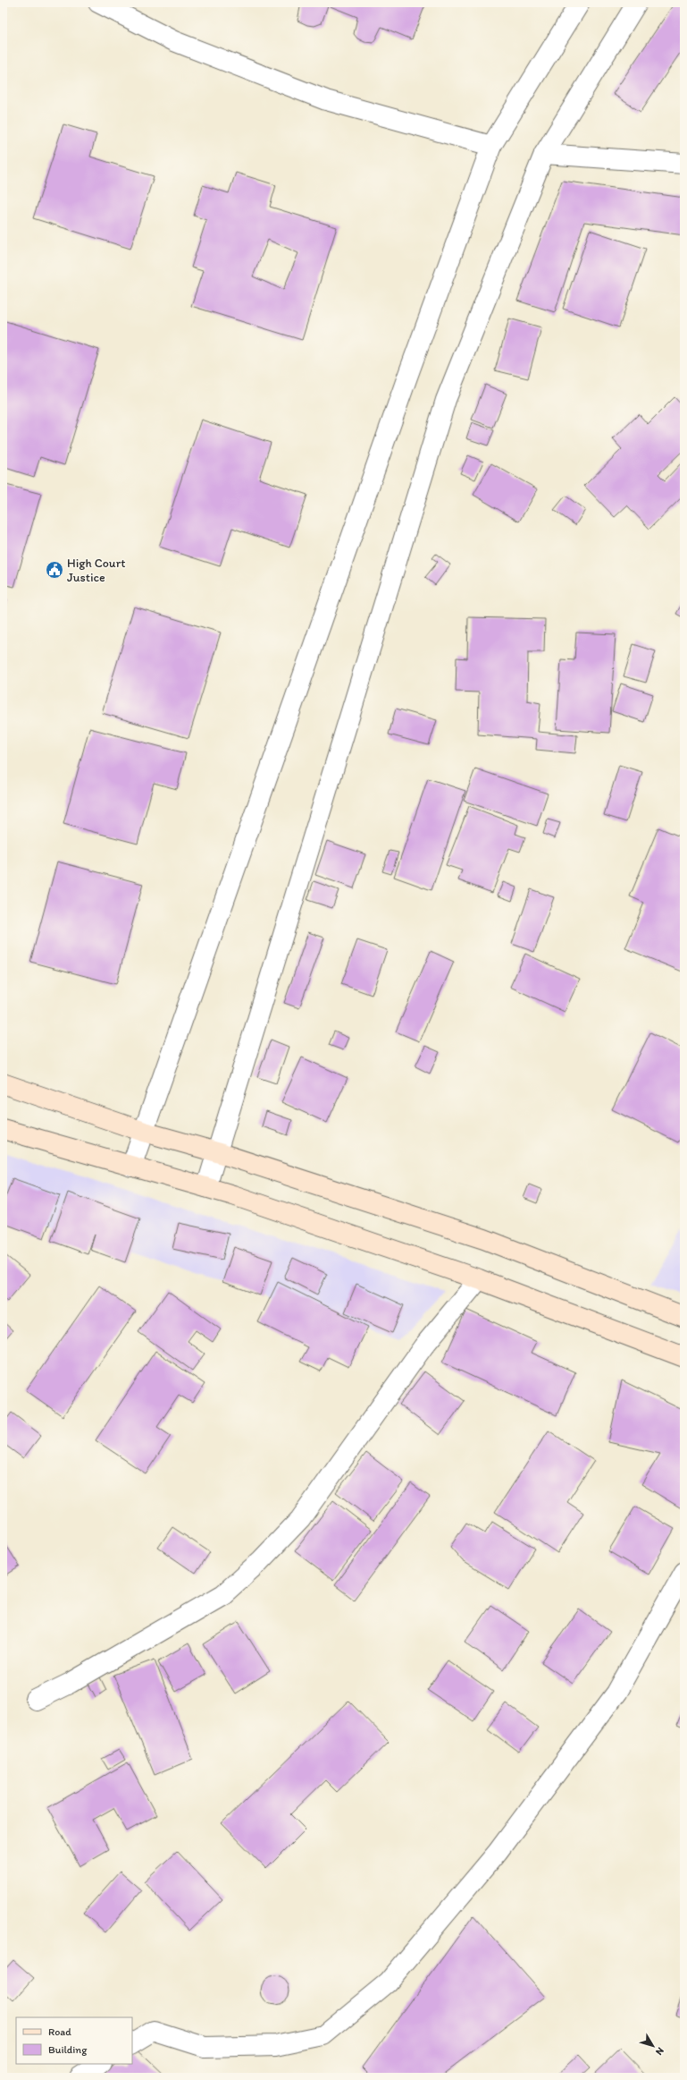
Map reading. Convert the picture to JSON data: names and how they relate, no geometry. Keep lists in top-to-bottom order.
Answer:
{
  "places": {
    "public building": ["High Court Justice"]
  },
  "legend": ["Road", "Building"],
  "north": "bottom right"
}
